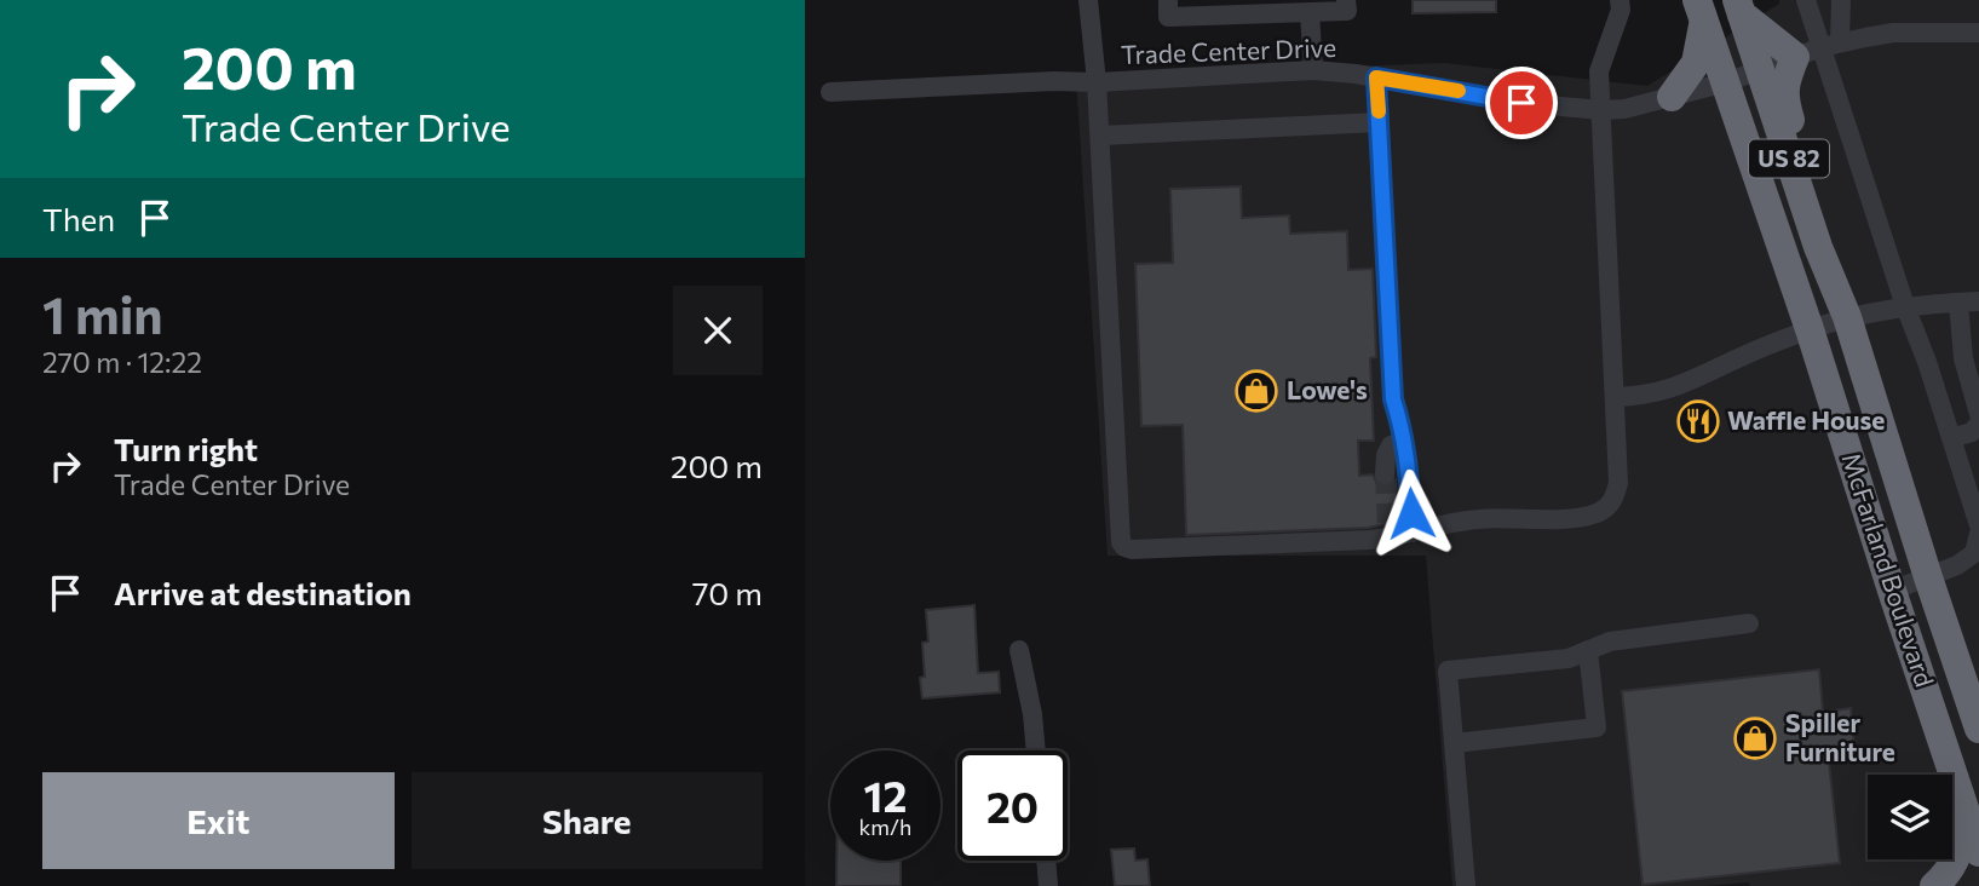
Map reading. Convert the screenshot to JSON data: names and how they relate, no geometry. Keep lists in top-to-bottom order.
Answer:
{
  "streets": {
    "highway": ["US 82", "McFarland Boulevard"],
    "lane": ["Trade Center Drive"]
  },
  "crossings": [
    ["Trade Center Drive", "McFarland Boulevard"]
  ],
  "places": {
    "shop": ["Lowe's", "Spiller Furniture"],
    "restaurant": ["Waffle House"]
  },
  "page": {
    "turn": ["200 m", "Trade Center Drive"],
    "then": "Then",
    "heading": ["1 min", "270 m · 12:22"],
    "list": [
      {
        "name": "Turn right",
        "note": "Trade Center Drive",
        "value": "200 m"
      },
      {
        "name": "Arrive at destination",
        "value": "70 m"
      }
    ],
    "speed": "12 km/h",
    "limit": "20",
    "buttons": ["Exit", "Share"]
  }
}
